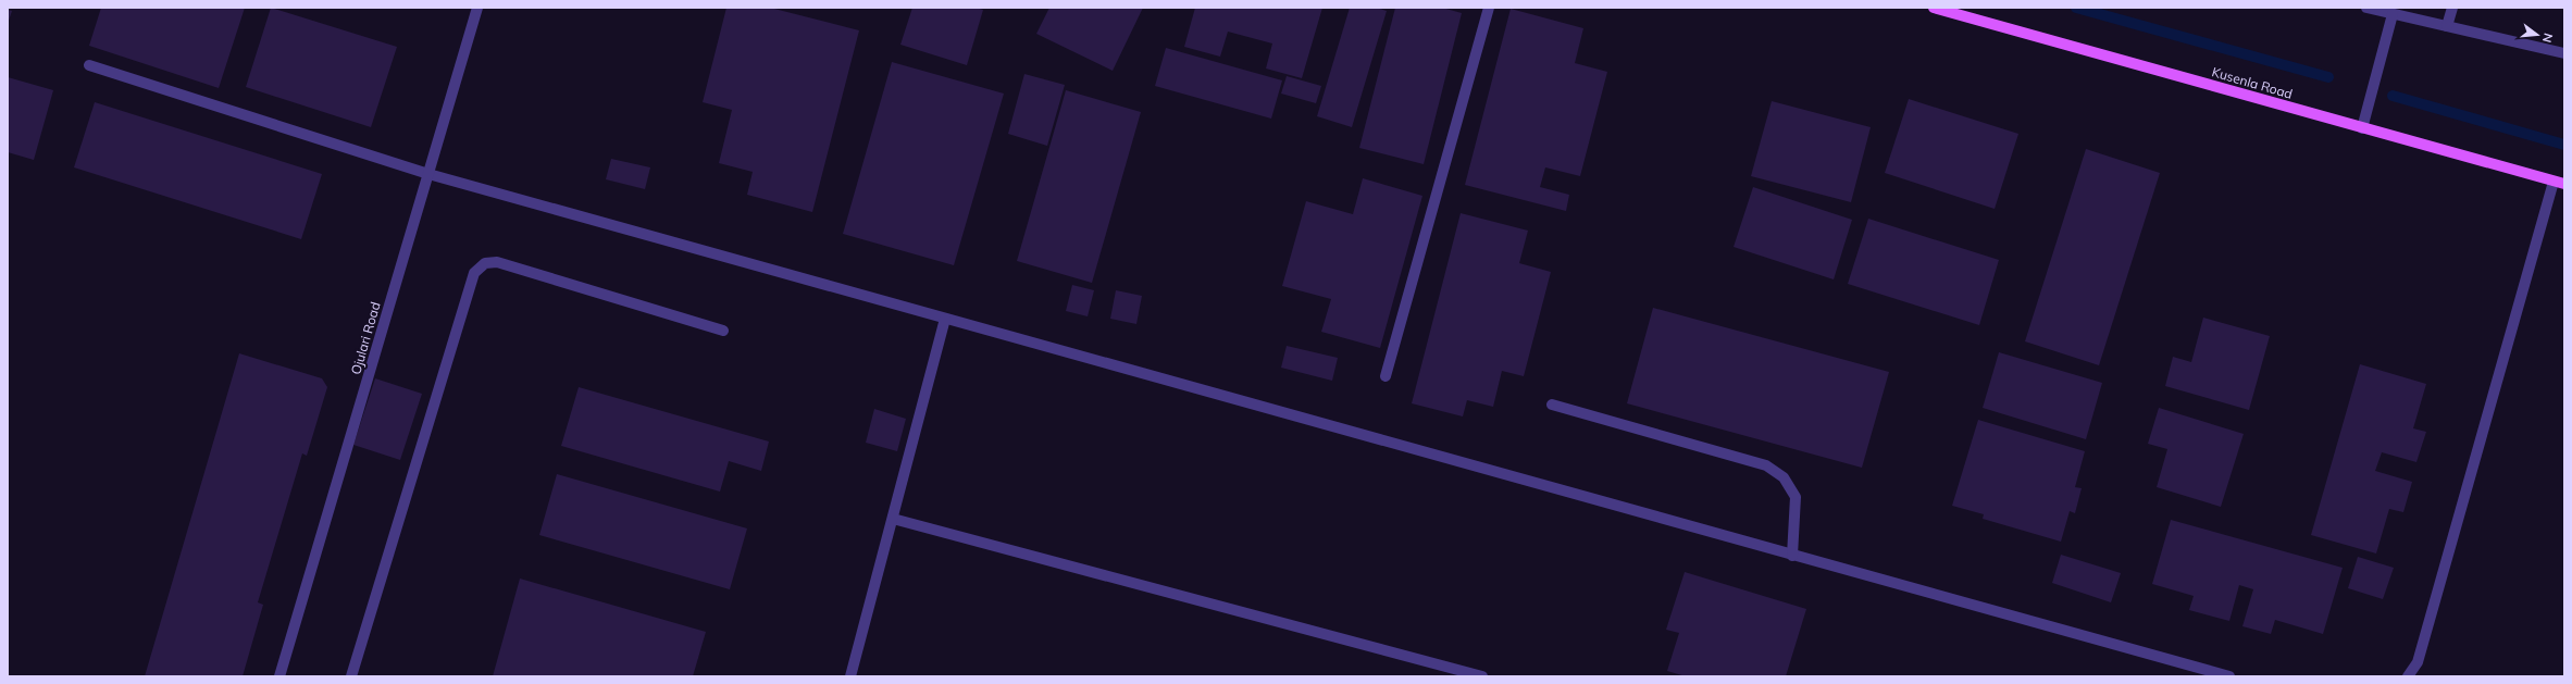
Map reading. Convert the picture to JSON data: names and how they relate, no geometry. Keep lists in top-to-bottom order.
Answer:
{
  "streets": {
    "main road": ["Kusenla Road"],
    "street": ["Ojulari Road"]
  },
  "north": "right"
}
